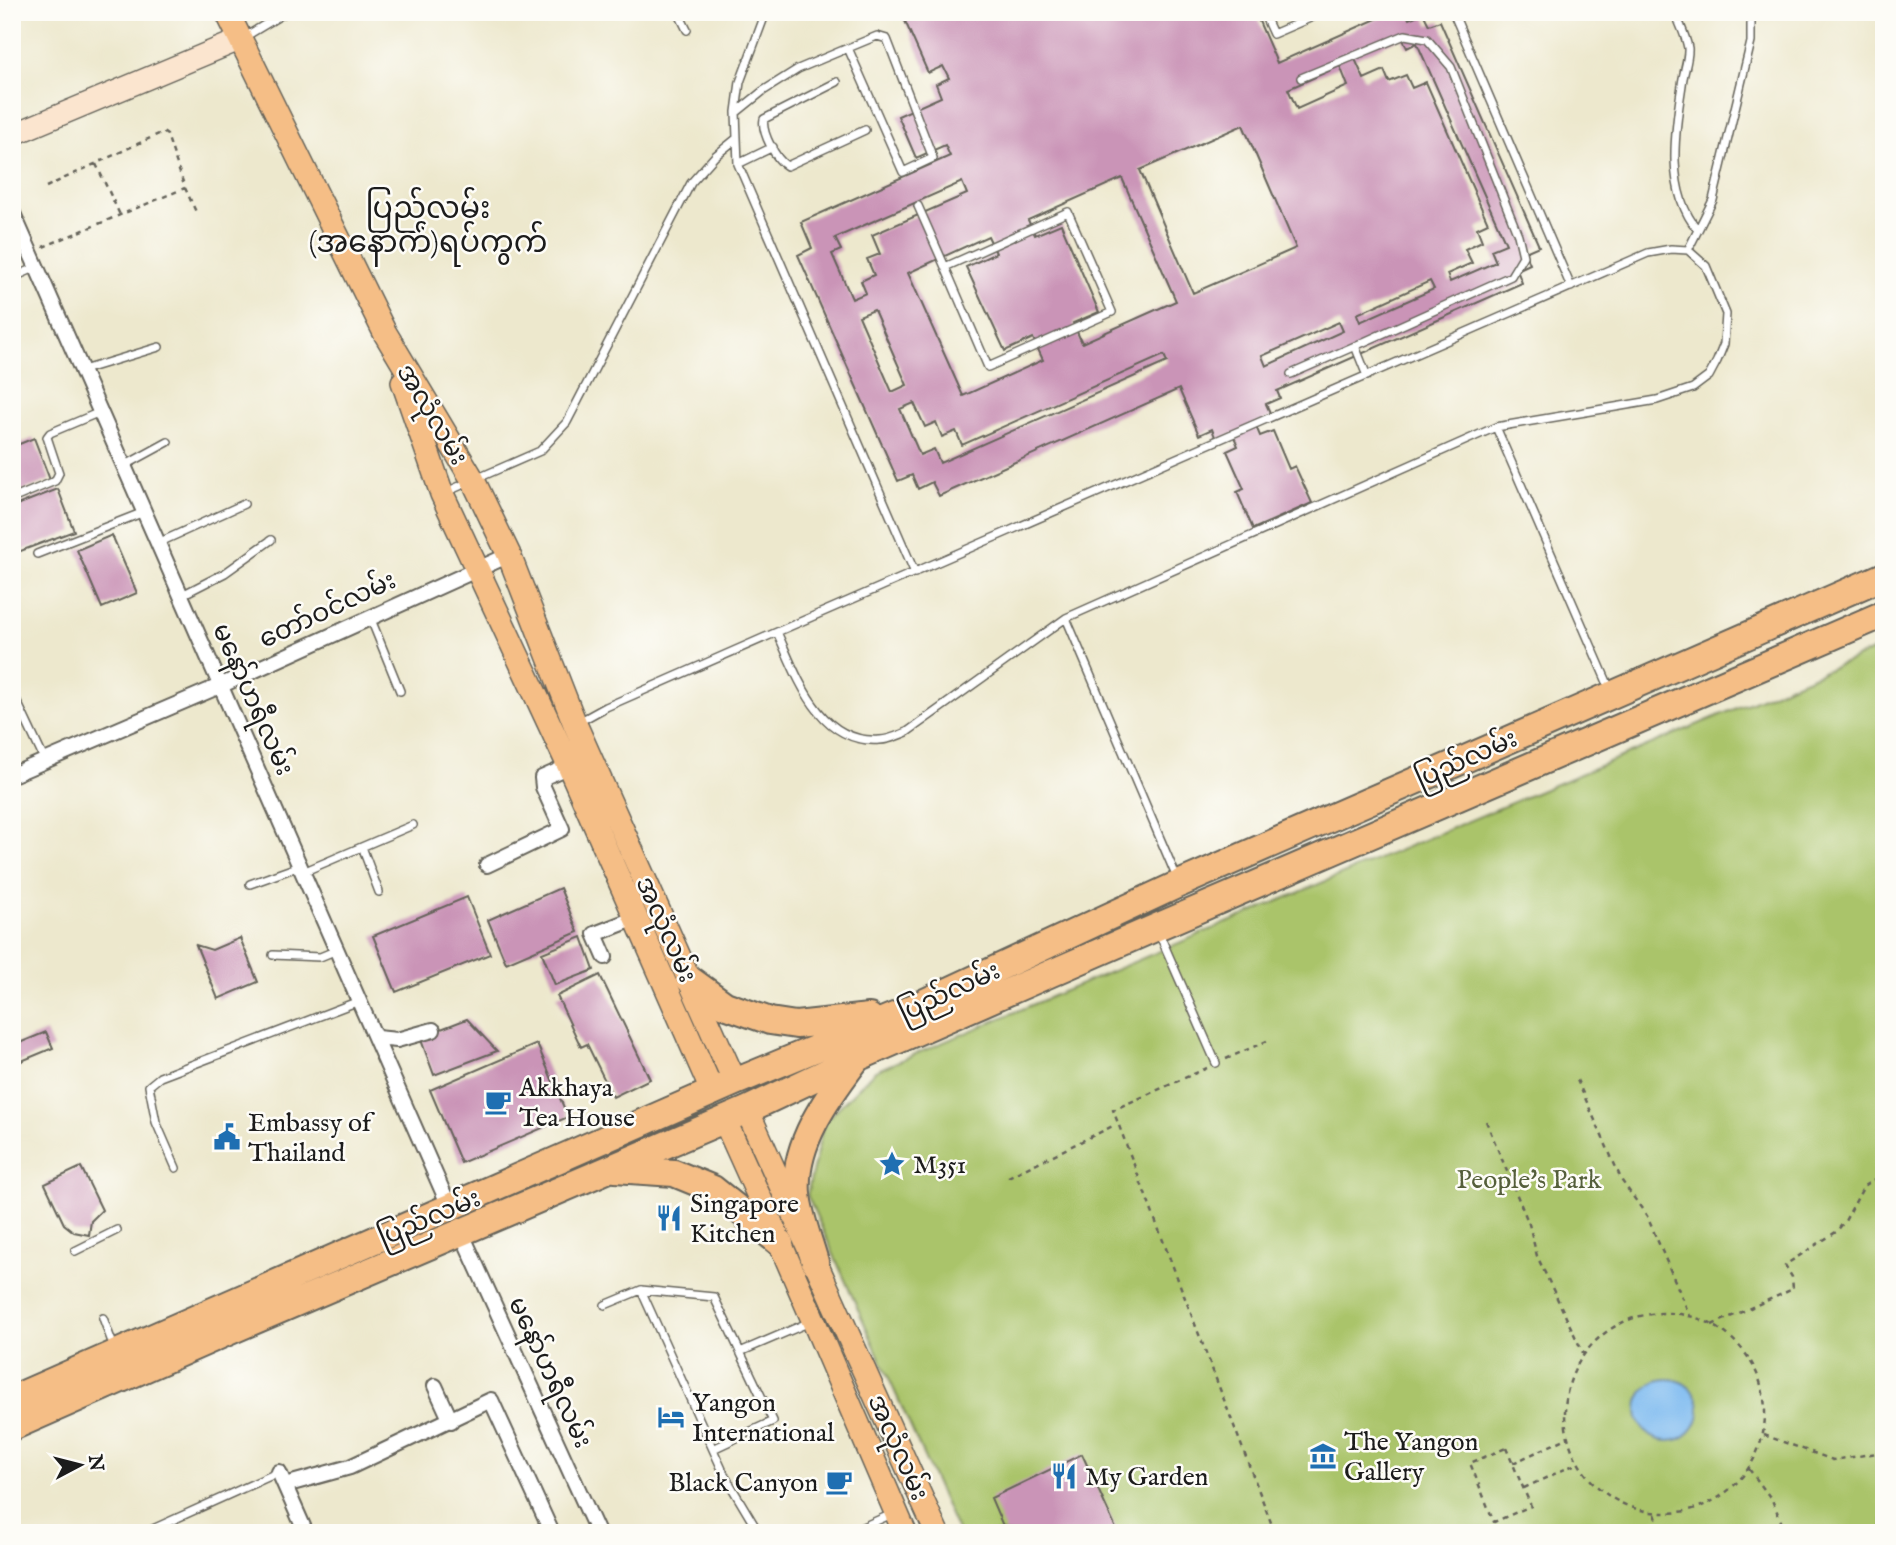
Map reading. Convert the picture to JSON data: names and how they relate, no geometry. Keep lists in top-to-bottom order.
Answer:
{
  "streets": {
    "highway": ["အလုံလမ်း", "ပြည်လမ်း"],
    "street": ["တော်ဝင်လမ်း", "မနော်ဟရီလမ်း"]
  },
  "crossings": [
    ["အလုံလမ်း", "တော်ဝင်လမ်း"],
    ["အလုံလမ်း", "ပြည်လမ်း"],
    ["တော်ဝင်လမ်း", "မနော်ဟရီလမ်း"],
    ["မနော်ဟရီလမ်း", "ပြည်လမ်း"]
  ],
  "districts": ["ပြည်လမ်း (အနောက်)ရပ်ကွက်"],
  "parks": ["People's Park"],
  "places": {
    "cafe": ["Akkhaya Tea House", "Black Canyon"],
    "public building": ["Embassy of Thailand"],
    "place": ["M351"],
    "restaurant": ["Singapore Kitchen", "My Garden"],
    "hotel": ["Yangon International"],
    "museum": ["The Yangon Gallery"]
  },
  "north": "right"
}
